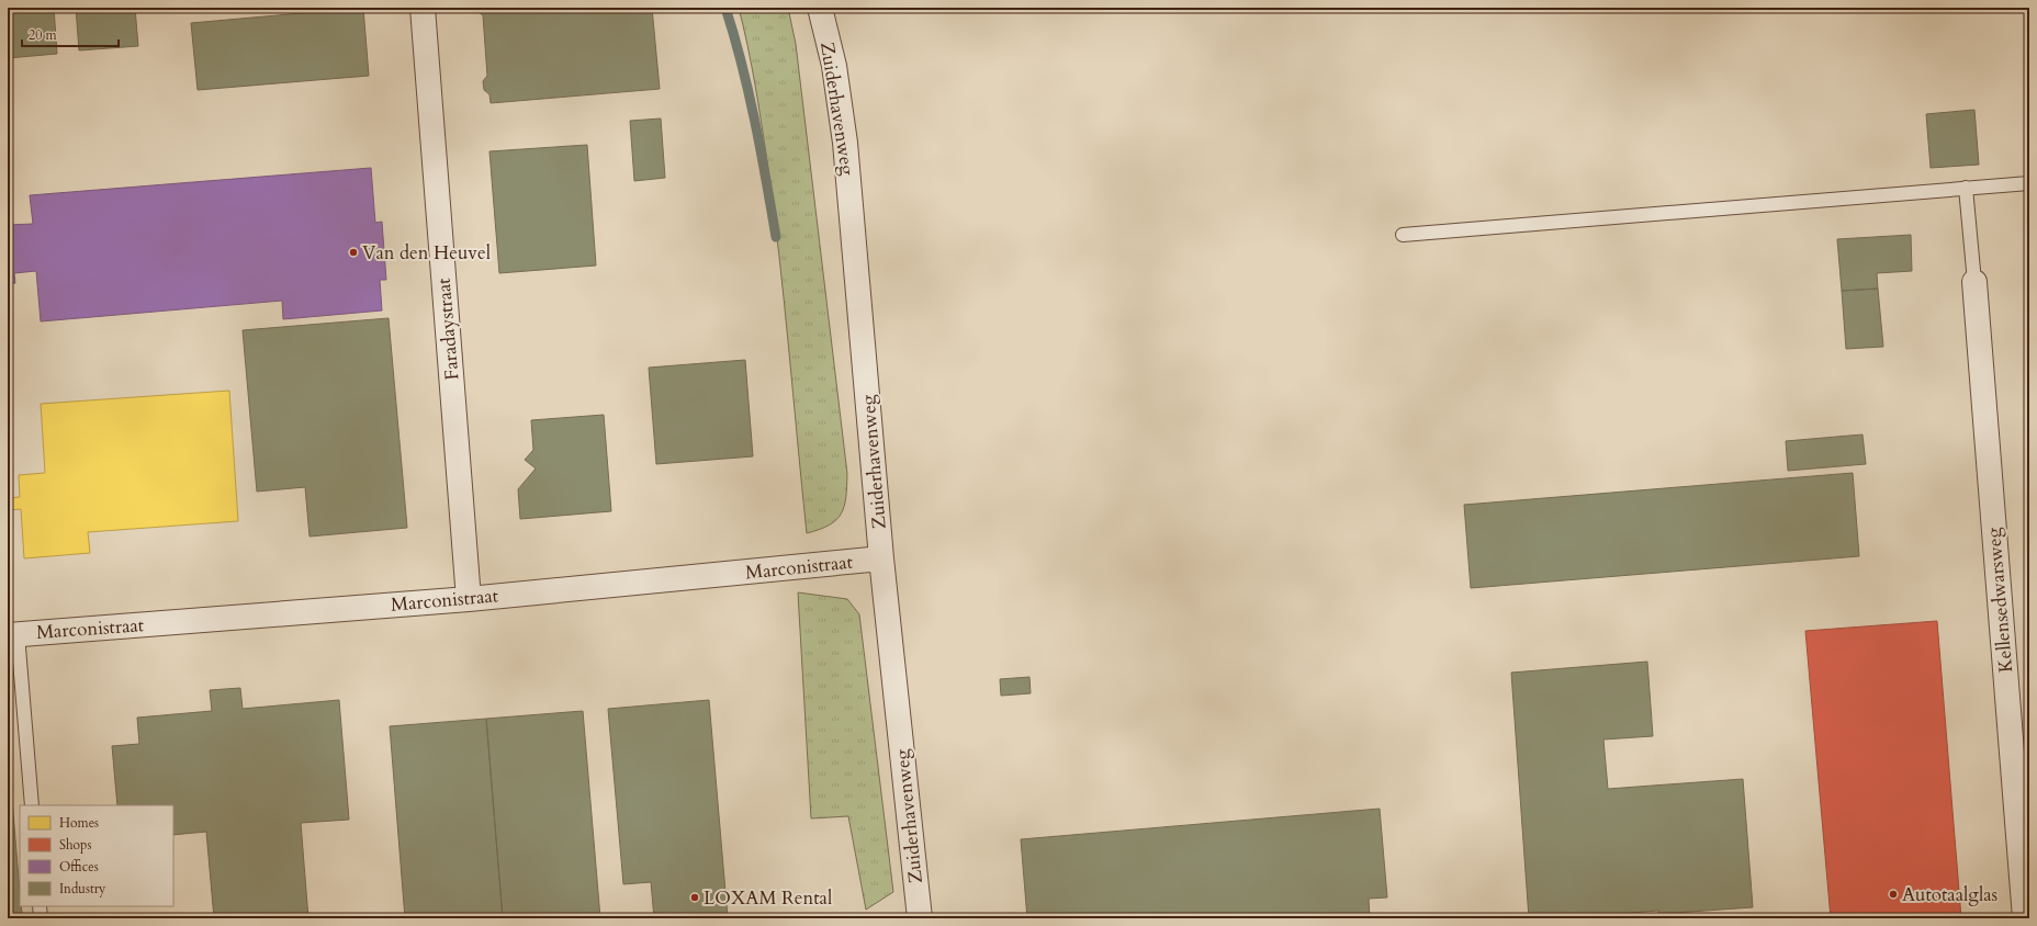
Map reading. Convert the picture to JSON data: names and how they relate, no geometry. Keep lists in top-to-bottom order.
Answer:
{
  "streets": {
    "street": [
      "Zuiderhavenweg",
      "Faradaystraat",
      "Marconistraat",
      "Kellensedwarsweg"
    ]
  },
  "crossings": [
    ["Zuiderhavenweg", "Marconistraat"],
    ["Faradaystraat", "Marconistraat"]
  ],
  "places": ["Van den Heuvel", "Autotaalglas", "LOXAM Rental"],
  "legend": [
    "Homes",
    "Shops",
    "Offices",
    "Industry"
  ],
  "scale_bar": "20 m"
}
